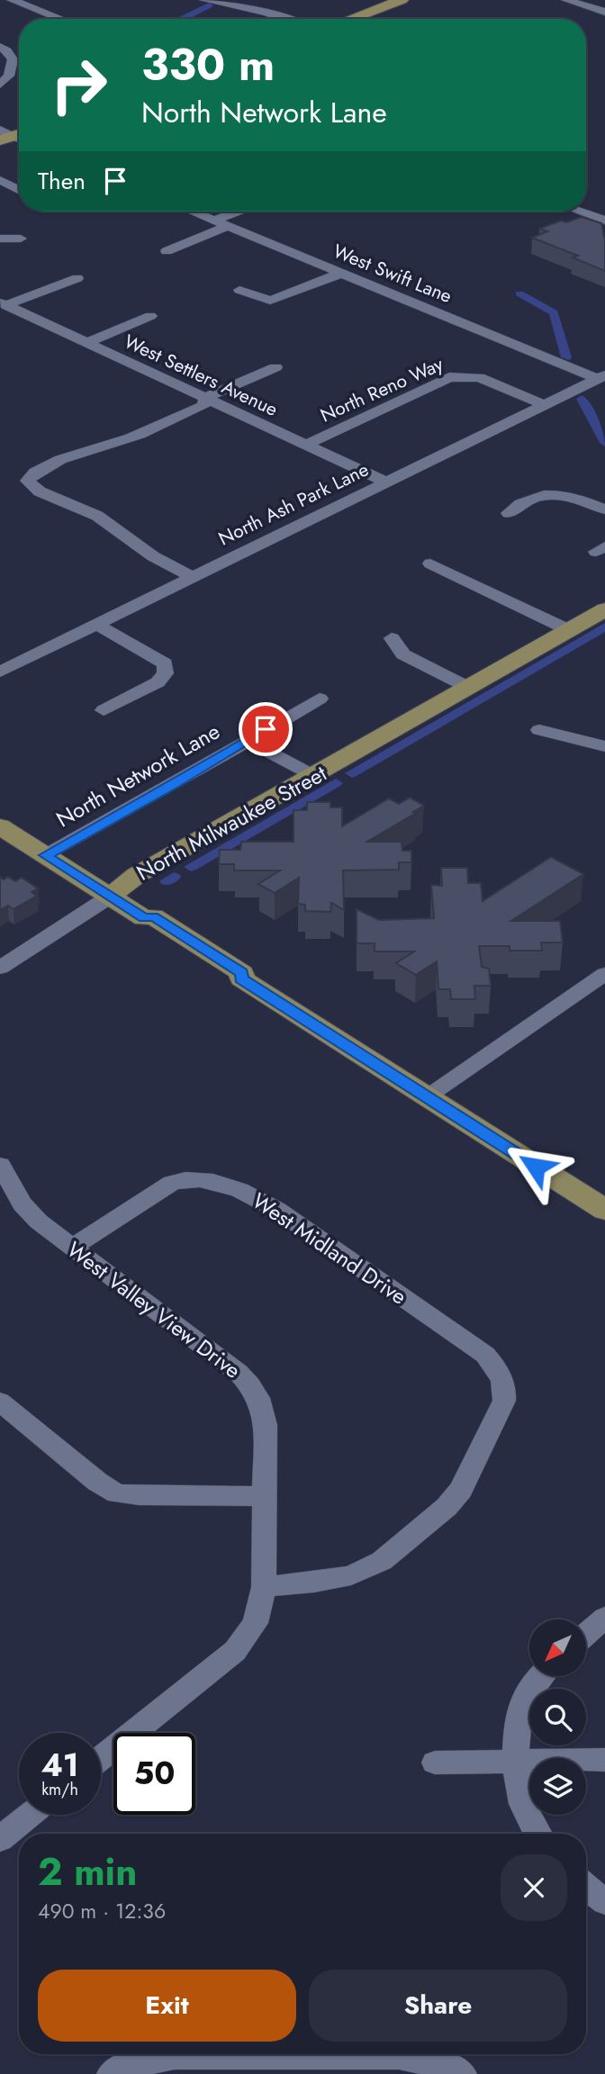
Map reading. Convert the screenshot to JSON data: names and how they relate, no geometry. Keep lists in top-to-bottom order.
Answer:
{
  "streets": {
    "main road": ["North Milwaukee Street"],
    "street": [
      "West Swift Lane",
      "West Settlers Avenue",
      "North Reno Way",
      "North Ash Park Lane",
      "North Network Lane",
      "West Midland Drive",
      "West Valley View Drive"
    ]
  },
  "crossings": [
    ["West Swift Lane", "North Ash Park Lane"],
    ["West Settlers Avenue", "North Reno Way"],
    ["West Settlers Avenue", "North Ash Park Lane"],
    ["North Reno Way", "North Ash Park Lane"],
    ["West Midland Drive", "West Valley View Drive"]
  ],
  "north": "bottom left",
  "page": {
    "turn": ["330 m", "North Network Lane"],
    "then": "Then",
    "speed": "41 km/h",
    "limit": "50",
    "heading": ["2 min", "490 m · 12:36"],
    "buttons": ["Exit", "Share"]
  }
}
